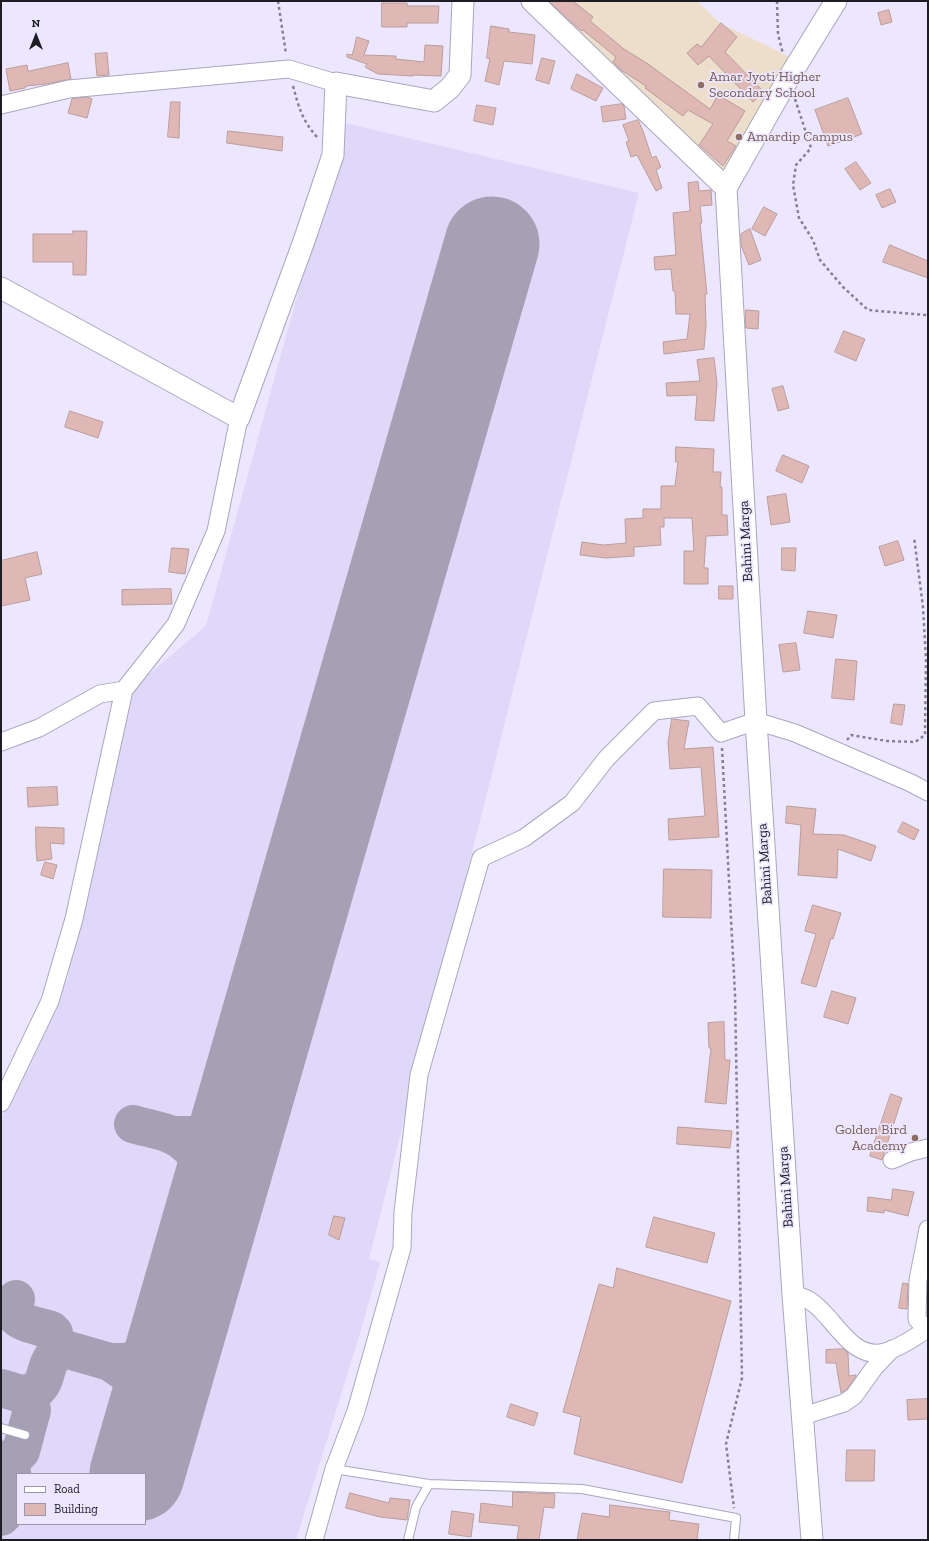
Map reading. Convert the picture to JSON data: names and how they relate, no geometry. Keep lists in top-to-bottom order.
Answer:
{
  "streets": {
    "street": ["Bahini Marga"]
  },
  "places": ["Amar Jyoti Higher Secondary School", "Amardip Campus", "Golden Bird Academy"],
  "legend": ["Road", "Building"],
  "north": "top"
}
